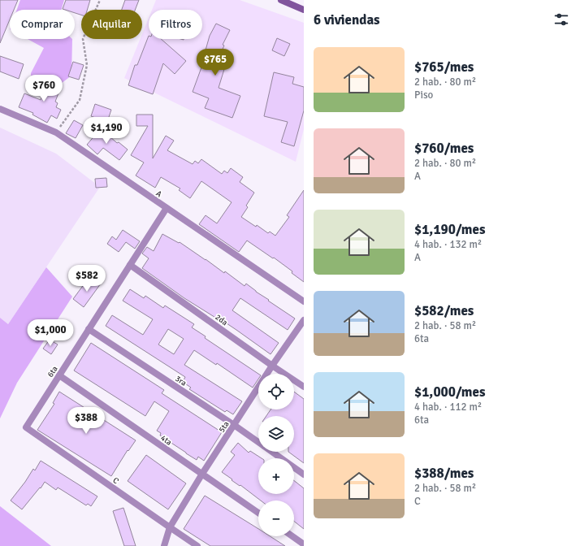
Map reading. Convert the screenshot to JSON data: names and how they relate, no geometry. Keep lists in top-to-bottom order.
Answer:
{
  "streets": {
    "street": [
      "A",
      "2da",
      "6ta",
      "3ra",
      "5ta",
      "4ta",
      "C"
    ]
  },
  "crossings": [
    ["A", "6ta"],
    ["2da", "6ta"],
    ["2da", "5ta"],
    ["6ta", "3ra"],
    ["6ta", "4ta"],
    ["6ta", "C"],
    ["3ra", "5ta"],
    ["5ta", "4ta"],
    ["5ta", "C"]
  ],
  "page": {
    "heading": "6 viviendas",
    "chip": ["Comprar", "Alquilar", "Filtros"],
    "list": [
      {
        "name": "$765/mes",
        "note": "2 hab. · 80 m² · Piso"
      },
      {
        "name": "$760/mes",
        "note": "2 hab. · 80 m² · A"
      },
      {
        "name": "$1,190/mes",
        "note": "4 hab. · 132 m² · A"
      },
      {
        "name": "$582/mes",
        "note": "2 hab. · 58 m² · 6ta"
      },
      {
        "name": "$1,000/mes",
        "note": "4 hab. · 112 m² · 6ta"
      },
      {
        "name": "$388/mes",
        "note": "2 hab. · 58 m² · C"
      }
    ],
    "price": [
      "$765",
      "$760",
      "$1,190",
      "$582",
      "$1,000",
      "$388"
    ],
    "map_buttons": ["+", "−"]
  }
}
